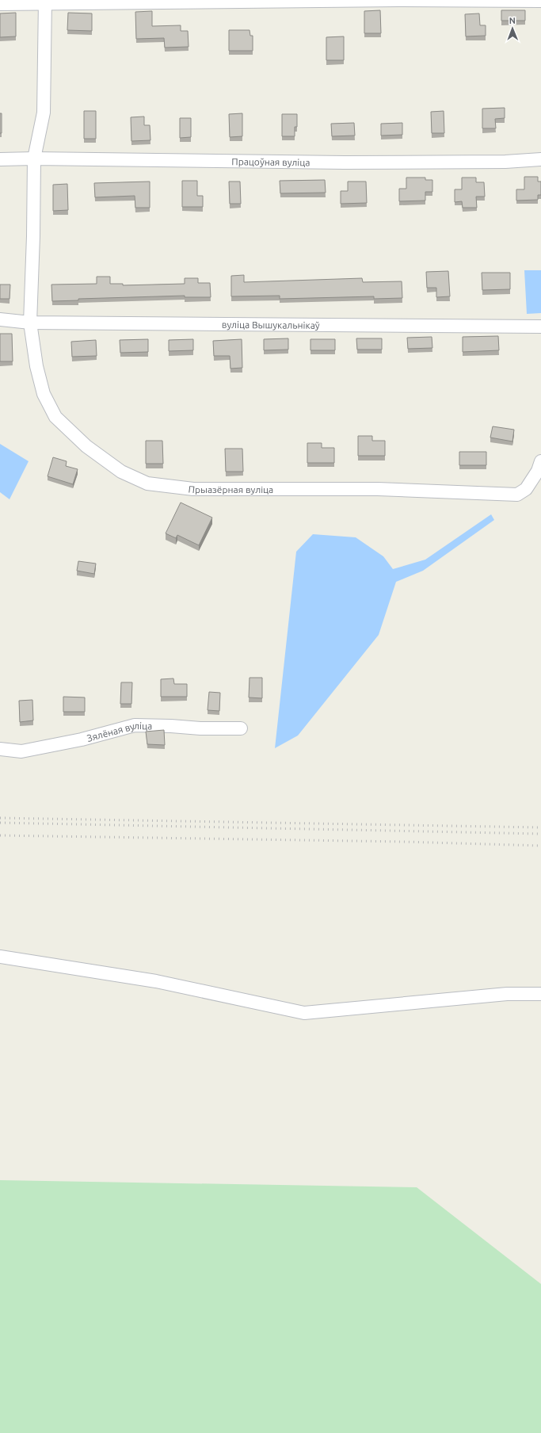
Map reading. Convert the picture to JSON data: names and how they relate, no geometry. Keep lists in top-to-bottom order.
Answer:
{
  "streets": {
    "street": [
      "Працоўная вуліца",
      "вуліца Вышукальнікаў",
      "Прыазёрная вуліца",
      "Зялёная вуліца"
    ]
  },
  "crossings": [
    ["Працоўная вуліца", "Прыазёрная вуліца"],
    ["вуліца Вышукальнікаў", "Прыазёрная вуліца"]
  ],
  "north": "top"
}
